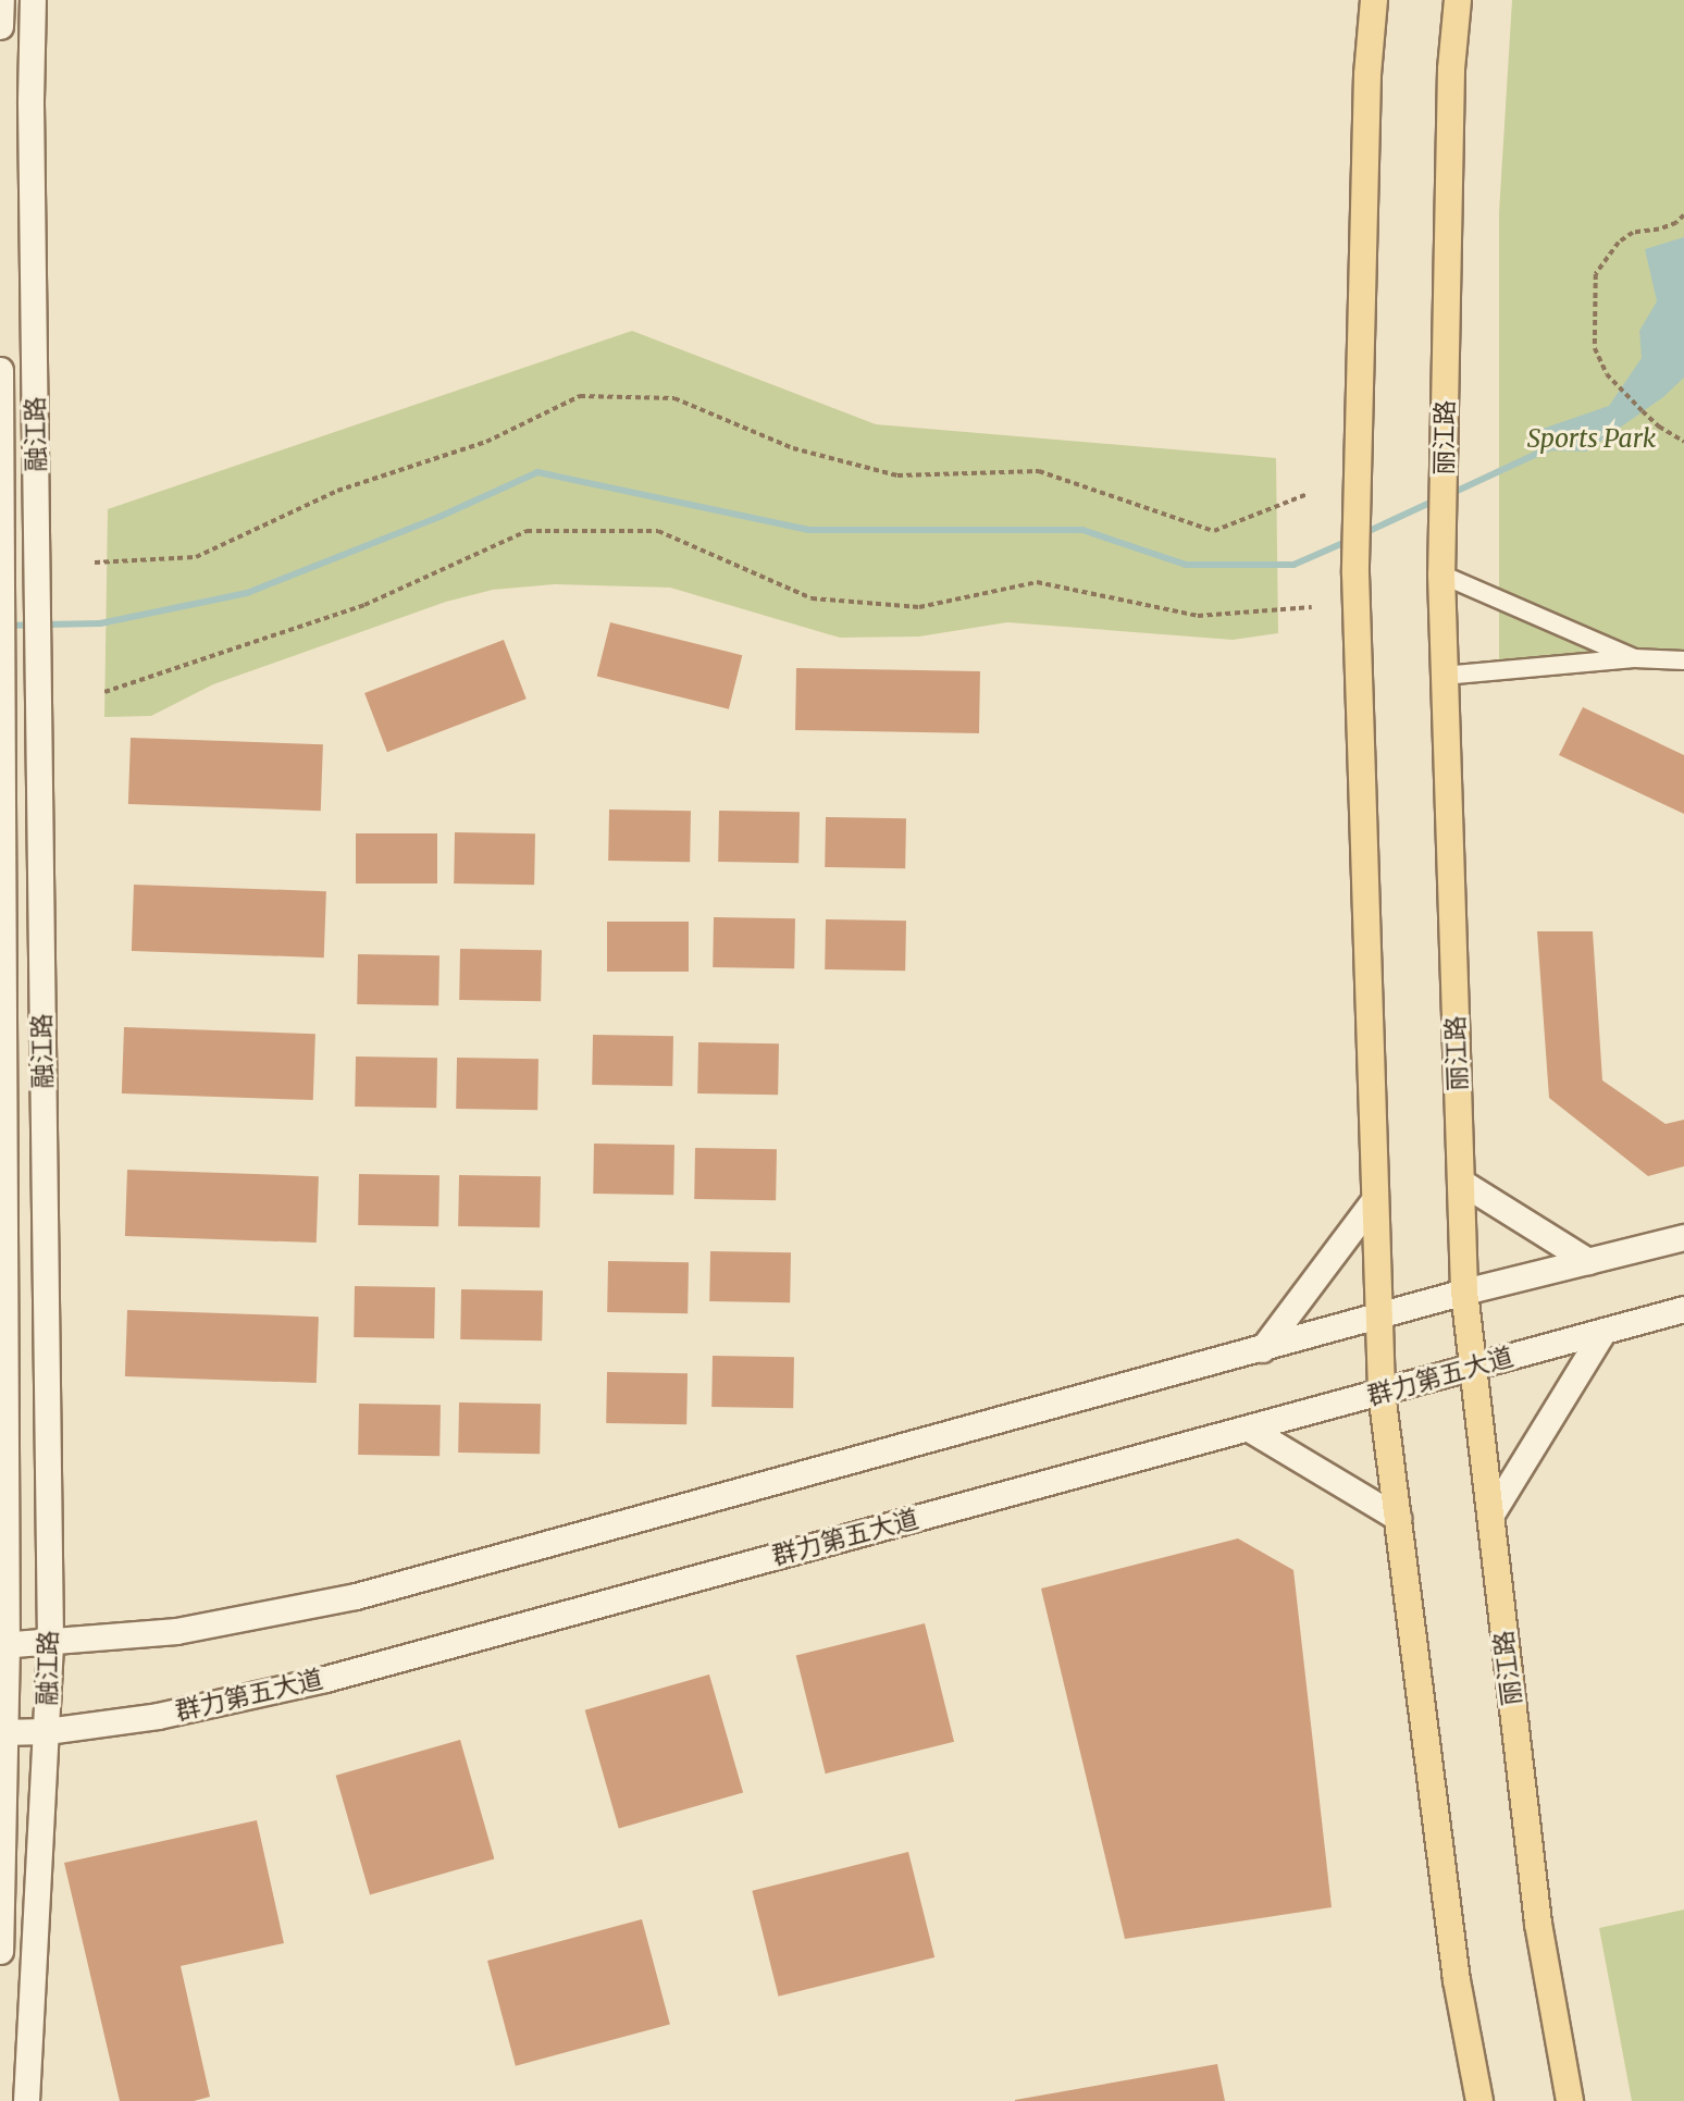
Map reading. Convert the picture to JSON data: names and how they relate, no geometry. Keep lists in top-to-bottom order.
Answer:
{
  "streets": {
    "main road": ["融江路", "丽江路", "群力第五大道"]
  },
  "crossings": [
    ["融江路", "群力第五大道"],
    ["丽江路", "群力第五大道"]
  ],
  "parks": ["Sports Park"]
}
